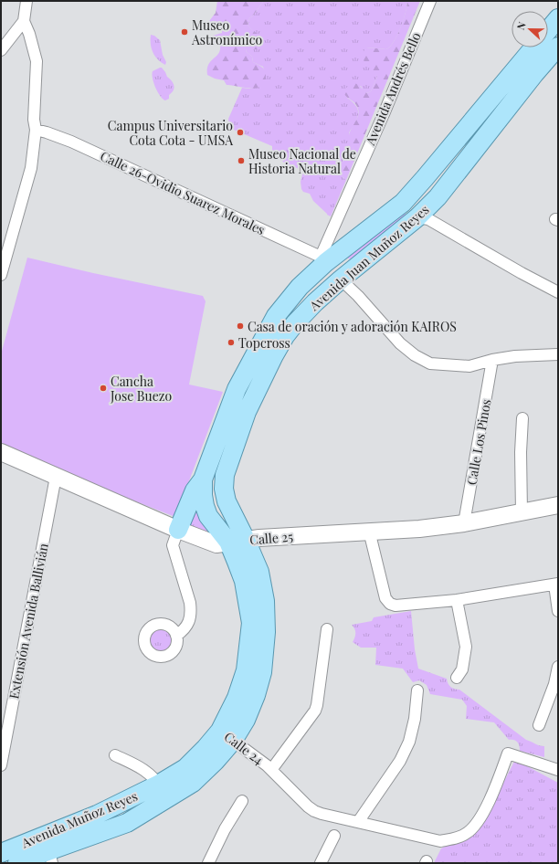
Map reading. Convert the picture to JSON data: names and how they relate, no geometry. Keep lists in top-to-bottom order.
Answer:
{
  "streets": {
    "main road": ["Avenida Juan Muñoz Reyes", "Avenida Muñoz Reyes"],
    "street": [
      "Avenida Andrés Bello",
      "Calle 26-Ovidio Suarez Morales",
      "Calle Los Pinos",
      "Calle 25",
      "Extensión Avenida Ballivián",
      "Calle 24"
    ]
  },
  "crossings": [
    ["Avenida Andrés Bello", "Calle 26-Ovidio Suarez Morales"],
    ["Avenida Andrés Bello", "Avenida Juan Muñoz Reyes"],
    ["Calle 26-Ovidio Suarez Morales", "Avenida Juan Muñoz Reyes"],
    ["Avenida Juan Muñoz Reyes", "Calle 25"],
    ["Avenida Juan Muñoz Reyes", "Calle 24"],
    ["Avenida Juan Muñoz Reyes", "Avenida Muñoz Reyes"],
    ["Calle Los Pinos", "Calle 25"],
    ["Calle 25", "Extensión Avenida Ballivián"]
  ],
  "places": [
    "Museo Astronímico",
    "Campus Universitario Cota Cota - UMSA",
    "Museo Nacional de Historia Natural",
    "Casa de oración y adoración KAIROS",
    "Topcross",
    "Cancha Jose Buezo"
  ],
  "north": "left"
}
